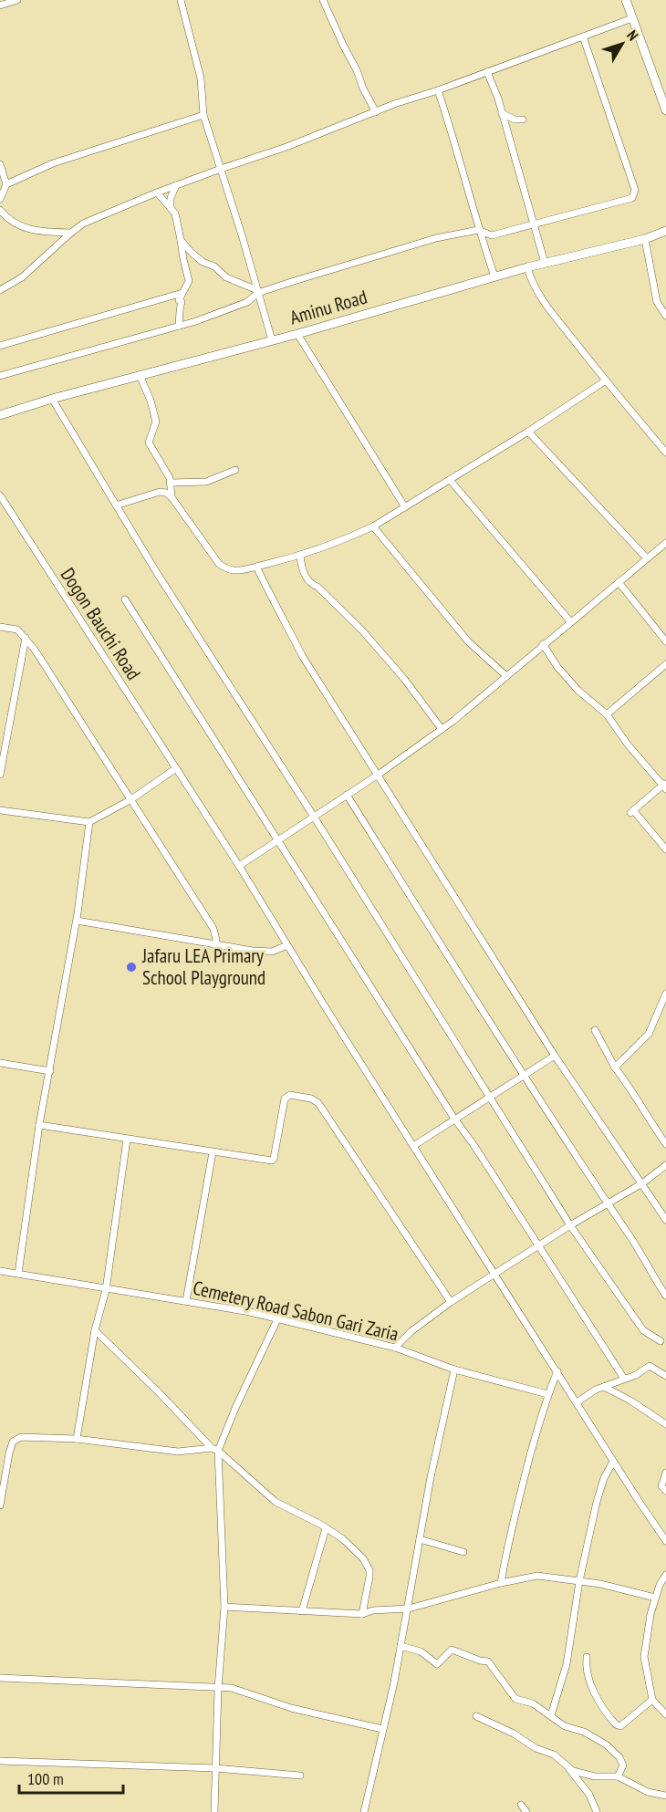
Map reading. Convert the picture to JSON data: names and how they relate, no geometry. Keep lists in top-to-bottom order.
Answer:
{
  "streets": {
    "street": ["Aminu Road", "Dogon Bauchi Road", "Cemetery Road Sabon Gari Zaria"]
  },
  "places": ["Jafaru LEA Primary School Playground"],
  "scale_bar": "100 m",
  "north": "top right"
}
